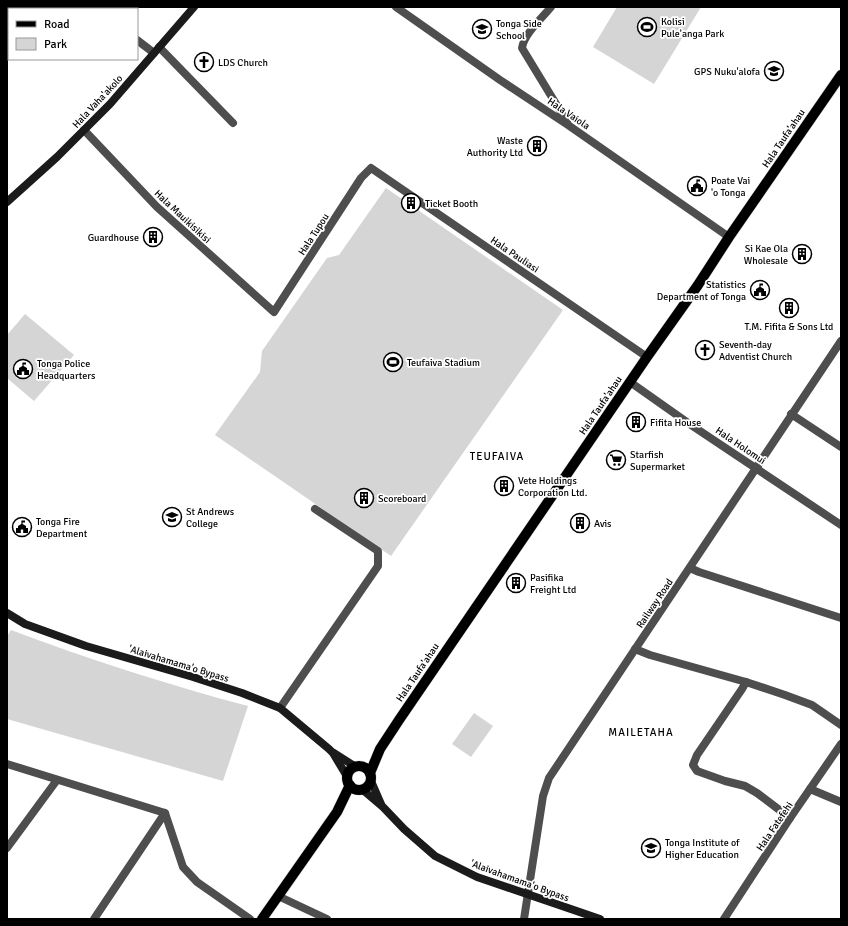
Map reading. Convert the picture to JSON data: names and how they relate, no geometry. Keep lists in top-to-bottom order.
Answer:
{
  "streets": {
    "main road": ["Hala Vaha'akolo", "Hala Taufa'ahau", "'Alaivahamama'o Bypass"],
    "street": [
      "Hala Vaiola",
      "Hala Mauikisikisi",
      "Hala Tupou",
      "Hala Pauliasi",
      "Hala Holomui",
      "Railway Road",
      "Hala Fatefehi"
    ]
  },
  "crossings": [
    ["Hala Vaha'akolo", "Hala Mauikisikisi"],
    ["Hala Vaiola", "Hala Taufa'ahau"],
    ["Hala Taufa'ahau", "Hala Pauliasi"],
    ["Hala Taufa'ahau", "Hala Holomui"],
    ["Hala Taufa'ahau", "'Alaivahamama'o Bypass"],
    ["Hala Mauikisikisi", "Hala Tupou"],
    ["Hala Tupou", "Hala Pauliasi"],
    ["Hala Holomui", "Railway Road"],
    ["Railway Road", "'Alaivahamama'o Bypass"]
  ],
  "districts": ["TEUFAIVA", "MAILETAHA"],
  "places": {
    "sports": ["Kolisi Pule'anga Park", "Teufaiva Stadium"],
    "school or university": [
      "Tonga Side School",
      "GPS Nuku'alofa",
      "St Andrews College",
      "Tonga Institute of Higher Education"
    ],
    "church": ["LDS Church", "Seventh-day Adventist Church"],
    "building": [
      "Waste Authority Ltd",
      "Ticket Booth",
      "Guardhouse",
      "Si Kae Ola Wholesale",
      "T.M. Fifita & Sons Ltd",
      "Fifita House",
      "Vete Holdings Corporation Ltd.",
      "Scoreboard",
      "Avis",
      "Pasifika Freight Ltd"
    ],
    "public building": [
      "Poate Vai 'o Tonga",
      "Statistics Department of Tonga",
      "Tonga Police Headquarters",
      "Tonga Fire Department"
    ],
    "supermarket": ["Starfish Supermarket"]
  },
  "legend": ["Road", "Park"]
}
